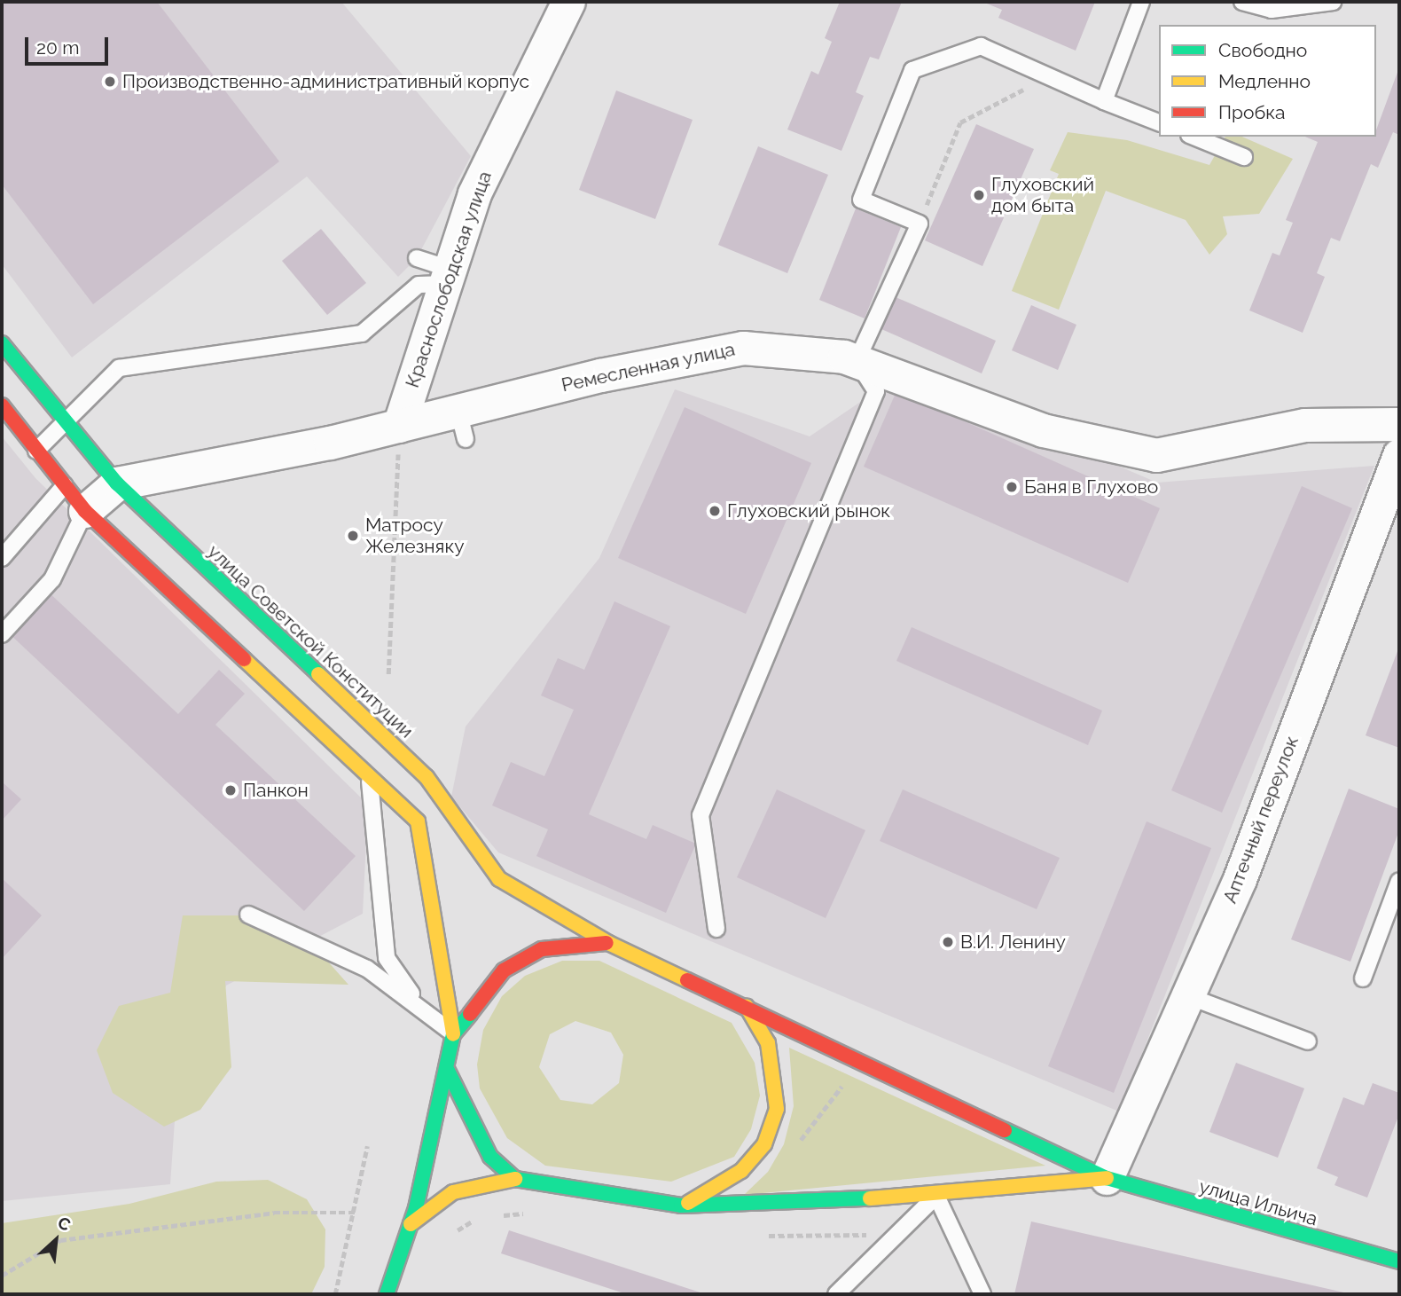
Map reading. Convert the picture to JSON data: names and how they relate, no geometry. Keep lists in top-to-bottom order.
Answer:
{
  "streets": {
    "street": [
      "Краснослободская улица",
      "Ремесленная улица",
      "улица Советской Конституции",
      "Аптечный переулок",
      "улица Ильича"
    ]
  },
  "crossings": [
    ["Краснослободская улица", "Ремесленная улица"],
    ["Ремесленная улица", "улица Советской Конституции"],
    ["улица Советской Конституции", "Аптечный переулок"],
    ["улица Советской Конституции", "улица Ильича"],
    ["Аптечный переулок", "улица Ильича"]
  ],
  "places": [
    "Производственно-административный корпус",
    "Глуховский дом быта",
    "Баня в Глухово",
    "Глуховский рынок",
    "Матросу Железняку",
    "Панкон",
    "В.И. Ленину"
  ],
  "legend": ["Свободно", "Медленно", "Пробка"],
  "scale_bar": "20 m",
  "north": "top right"
}
